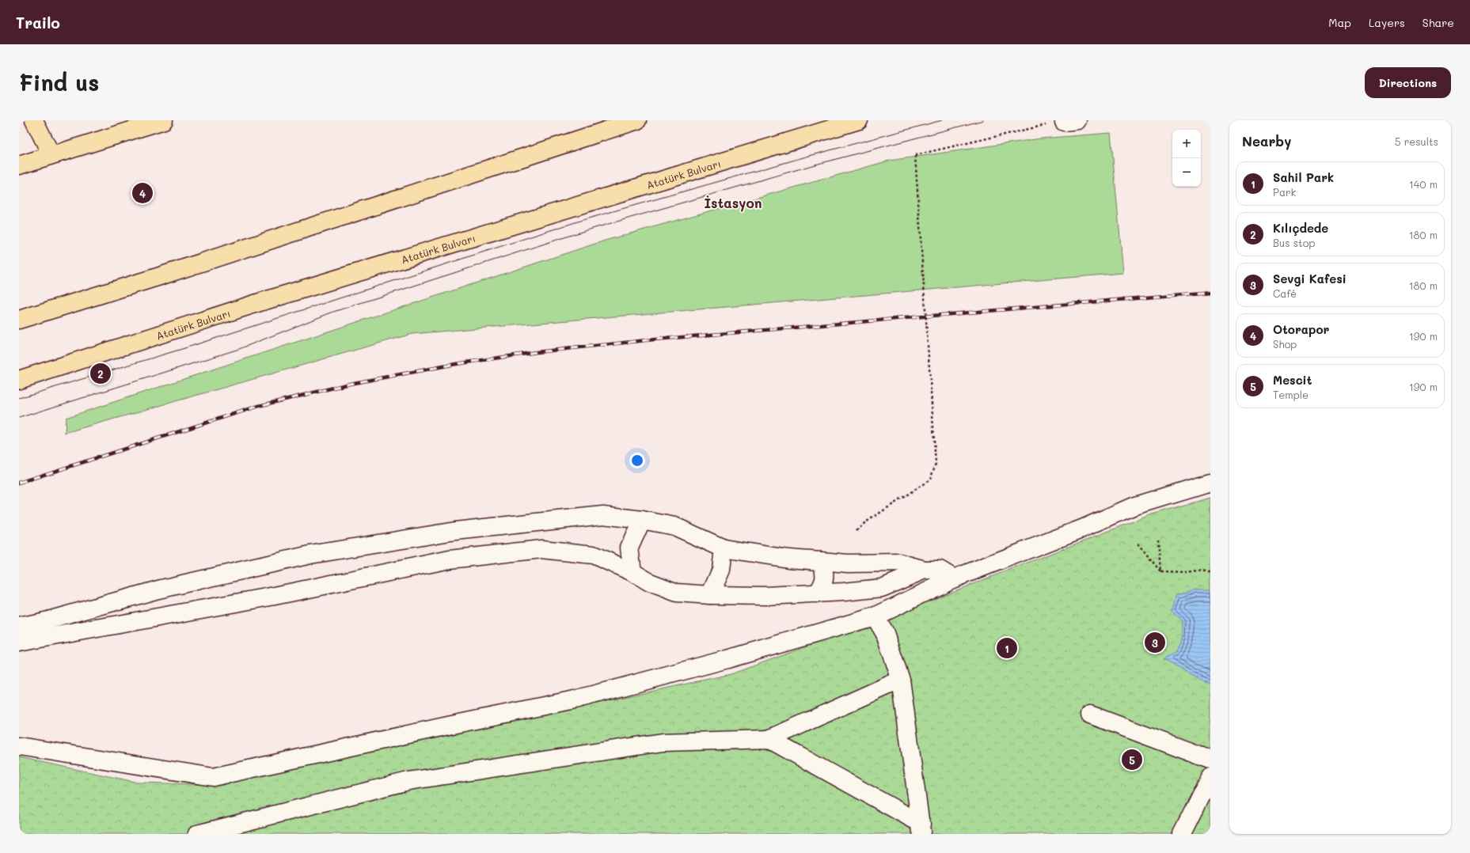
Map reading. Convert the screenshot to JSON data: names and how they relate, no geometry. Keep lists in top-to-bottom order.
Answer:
{
  "streets": {
    "main road": ["Atatürk Bulvarı"]
  },
  "districts": ["İstasyon"],
  "page": {
    "header": "Trailo",
    "nav": ["Map", "Layers", "Share"],
    "buttons": "Directions",
    "title": "Find us",
    "heading": ["Nearby", "5 results"],
    "map_buttons": ["+", "−"],
    "list": [
      {
        "mark": "1",
        "name": "Sahil Park",
        "note": "Park",
        "value": "140 m"
      },
      {
        "mark": "2",
        "name": "Kılıçdede",
        "note": "Bus stop",
        "value": "180 m"
      },
      {
        "mark": "3",
        "name": "Sevgi Kafesi",
        "note": "Café",
        "value": "180 m"
      },
      {
        "mark": "4",
        "name": "Otorapor",
        "note": "Shop",
        "value": "190 m"
      },
      {
        "mark": "5",
        "name": "Mescit",
        "note": "Temple",
        "value": "190 m"
      }
    ],
    "pins": [
      "4",
      "2",
      "3",
      "1",
      "5"
    ]
  }
}
